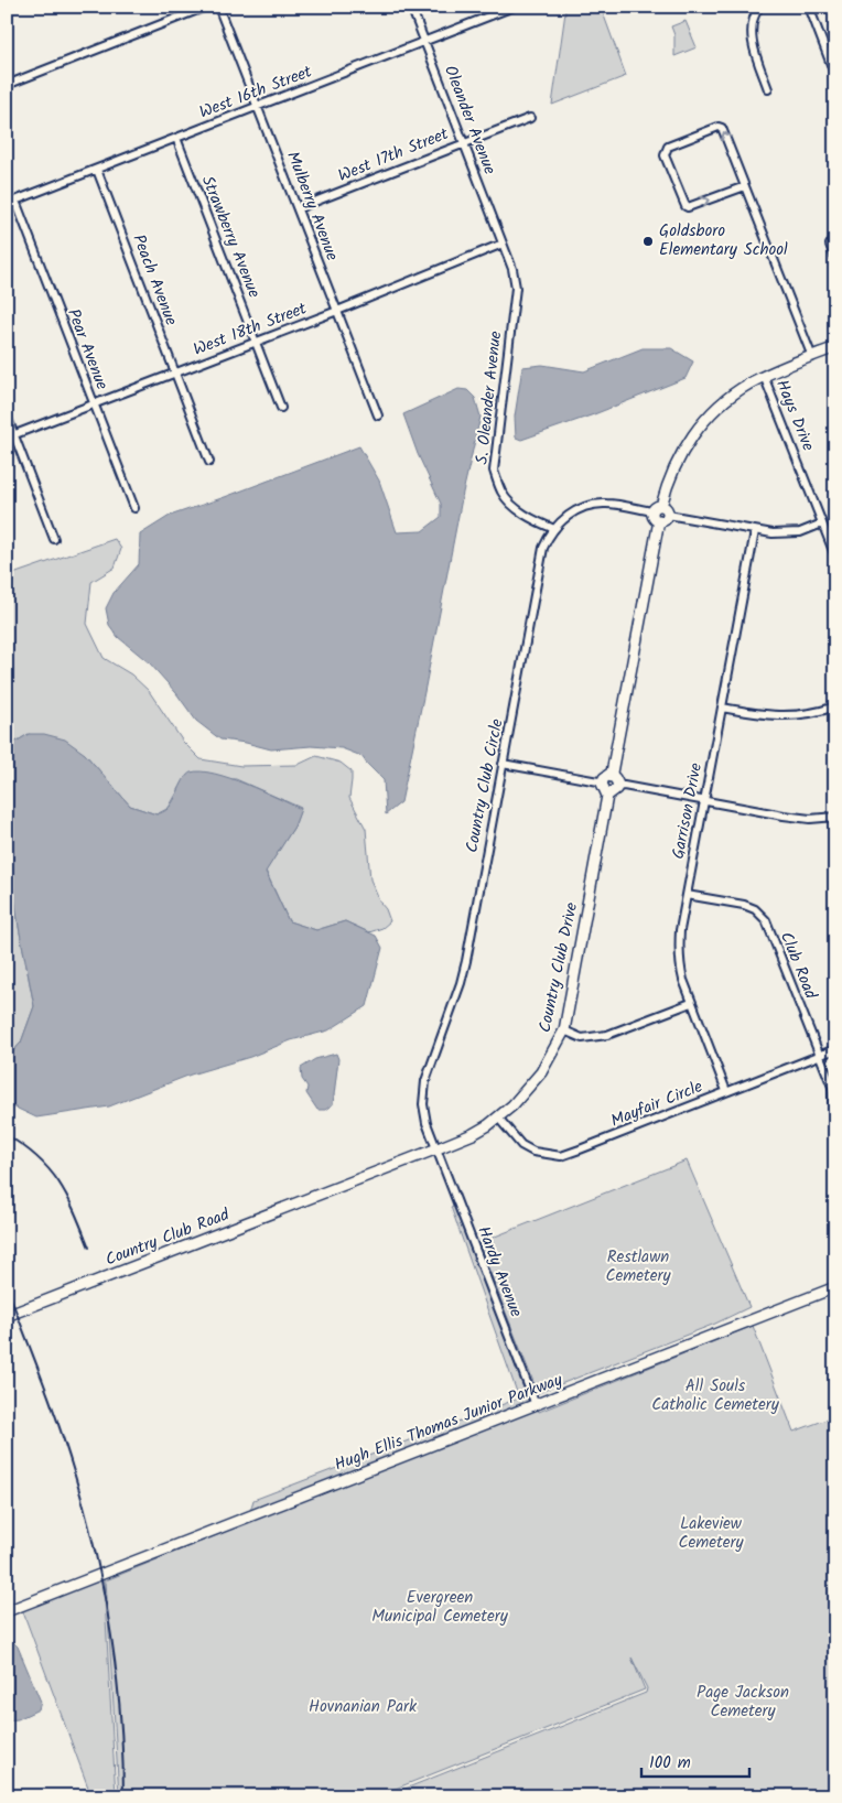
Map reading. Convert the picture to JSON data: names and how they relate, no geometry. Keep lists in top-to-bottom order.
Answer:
{
  "streets": {
    "street": [
      "West 16th Street",
      "Oleander Avenue",
      "West 17th Street",
      "Mulberry Avenue",
      "Strawberry Avenue",
      "Peach Avenue",
      "West 18th Street",
      "Pear Avenue",
      "S. Oleander Avenue",
      "Hays Drive",
      "Country Club Circle",
      "Garrison Drive",
      "Club Road",
      "Country Club Drive",
      "Mayfair Circle",
      "Country Club Road",
      "Hardy Avenue",
      "Hugh Ellis Thomas Junior Parkway"
    ]
  },
  "crossings": [
    ["West 16th Street", "Oleander Avenue"],
    ["West 16th Street", "Mulberry Avenue"],
    ["West 16th Street", "Strawberry Avenue"],
    ["West 16th Street", "Peach Avenue"],
    ["West 16th Street", "Pear Avenue"],
    ["Oleander Avenue", "West 17th Street"],
    ["Oleander Avenue", "West 18th Street"],
    ["Oleander Avenue", "S. Oleander Avenue"],
    ["West 17th Street", "Mulberry Avenue"],
    ["Mulberry Avenue", "West 18th Street"],
    ["Strawberry Avenue", "West 18th Street"],
    ["Peach Avenue", "West 18th Street"],
    ["West 18th Street", "Pear Avenue"],
    ["West 18th Street", "S. Oleander Avenue"],
    ["S. Oleander Avenue", "Country Club Circle"],
    ["Hays Drive", "Country Club Drive"],
    ["Country Club Circle", "Country Club Drive"],
    ["Country Club Circle", "Hardy Avenue"],
    ["Garrison Drive", "Club Road"],
    ["Garrison Drive", "Mayfair Circle"],
    ["Club Road", "Mayfair Circle"],
    ["Country Club Drive", "Mayfair Circle"],
    ["Country Club Drive", "Country Club Road"],
    ["Country Club Drive", "Hardy Avenue"],
    ["Hardy Avenue", "Hugh Ellis Thomas Junior Parkway"]
  ],
  "parks": [
    "Restlawn Cemetery",
    "All Souls Catholic Cemetery",
    "Lakeview Cemetery",
    "Evergreen Municipal Cemetery",
    "Page Jackson Cemetery",
    "Hovnanian Park"
  ],
  "places": ["Goldsboro Elementary School"],
  "scale_bar": "100 m"
}
